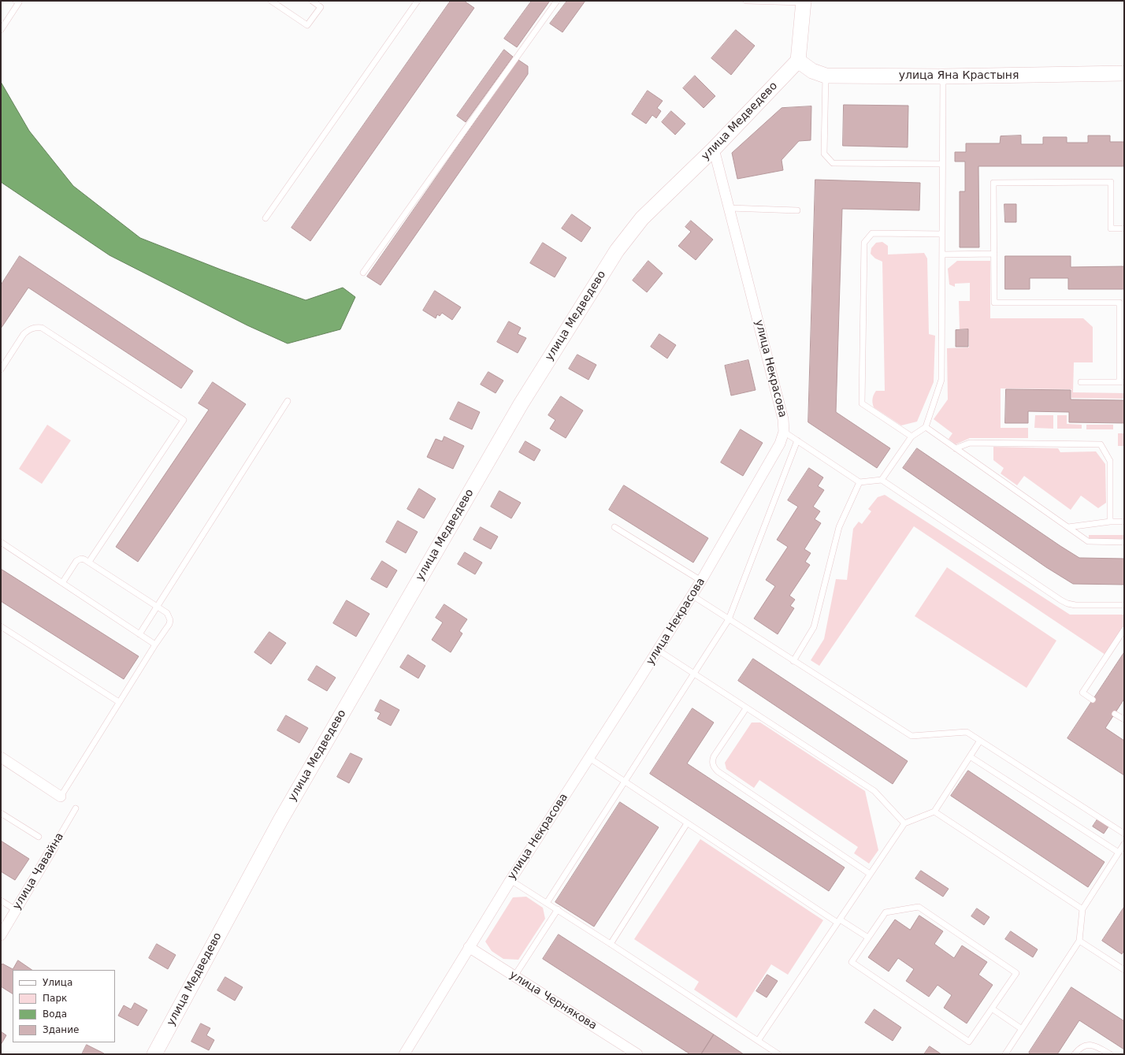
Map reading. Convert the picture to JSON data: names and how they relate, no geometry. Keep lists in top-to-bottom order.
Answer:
{
  "streets": {
    "street": [
      "улица Яна Крастыня",
      "улица Медведево",
      "улица Некрасова",
      "улица Чавайна",
      "улица Чернякова"
    ]
  },
  "crossings": [
    ["улица Яна Крастыня", "улица Медведево"],
    ["улица Медведево", "улица Некрасова"],
    ["улица Некрасова", "улица Чернякова"]
  ],
  "legend": [
    "Улица",
    "Парк",
    "Вода",
    "Здание"
  ]
}
